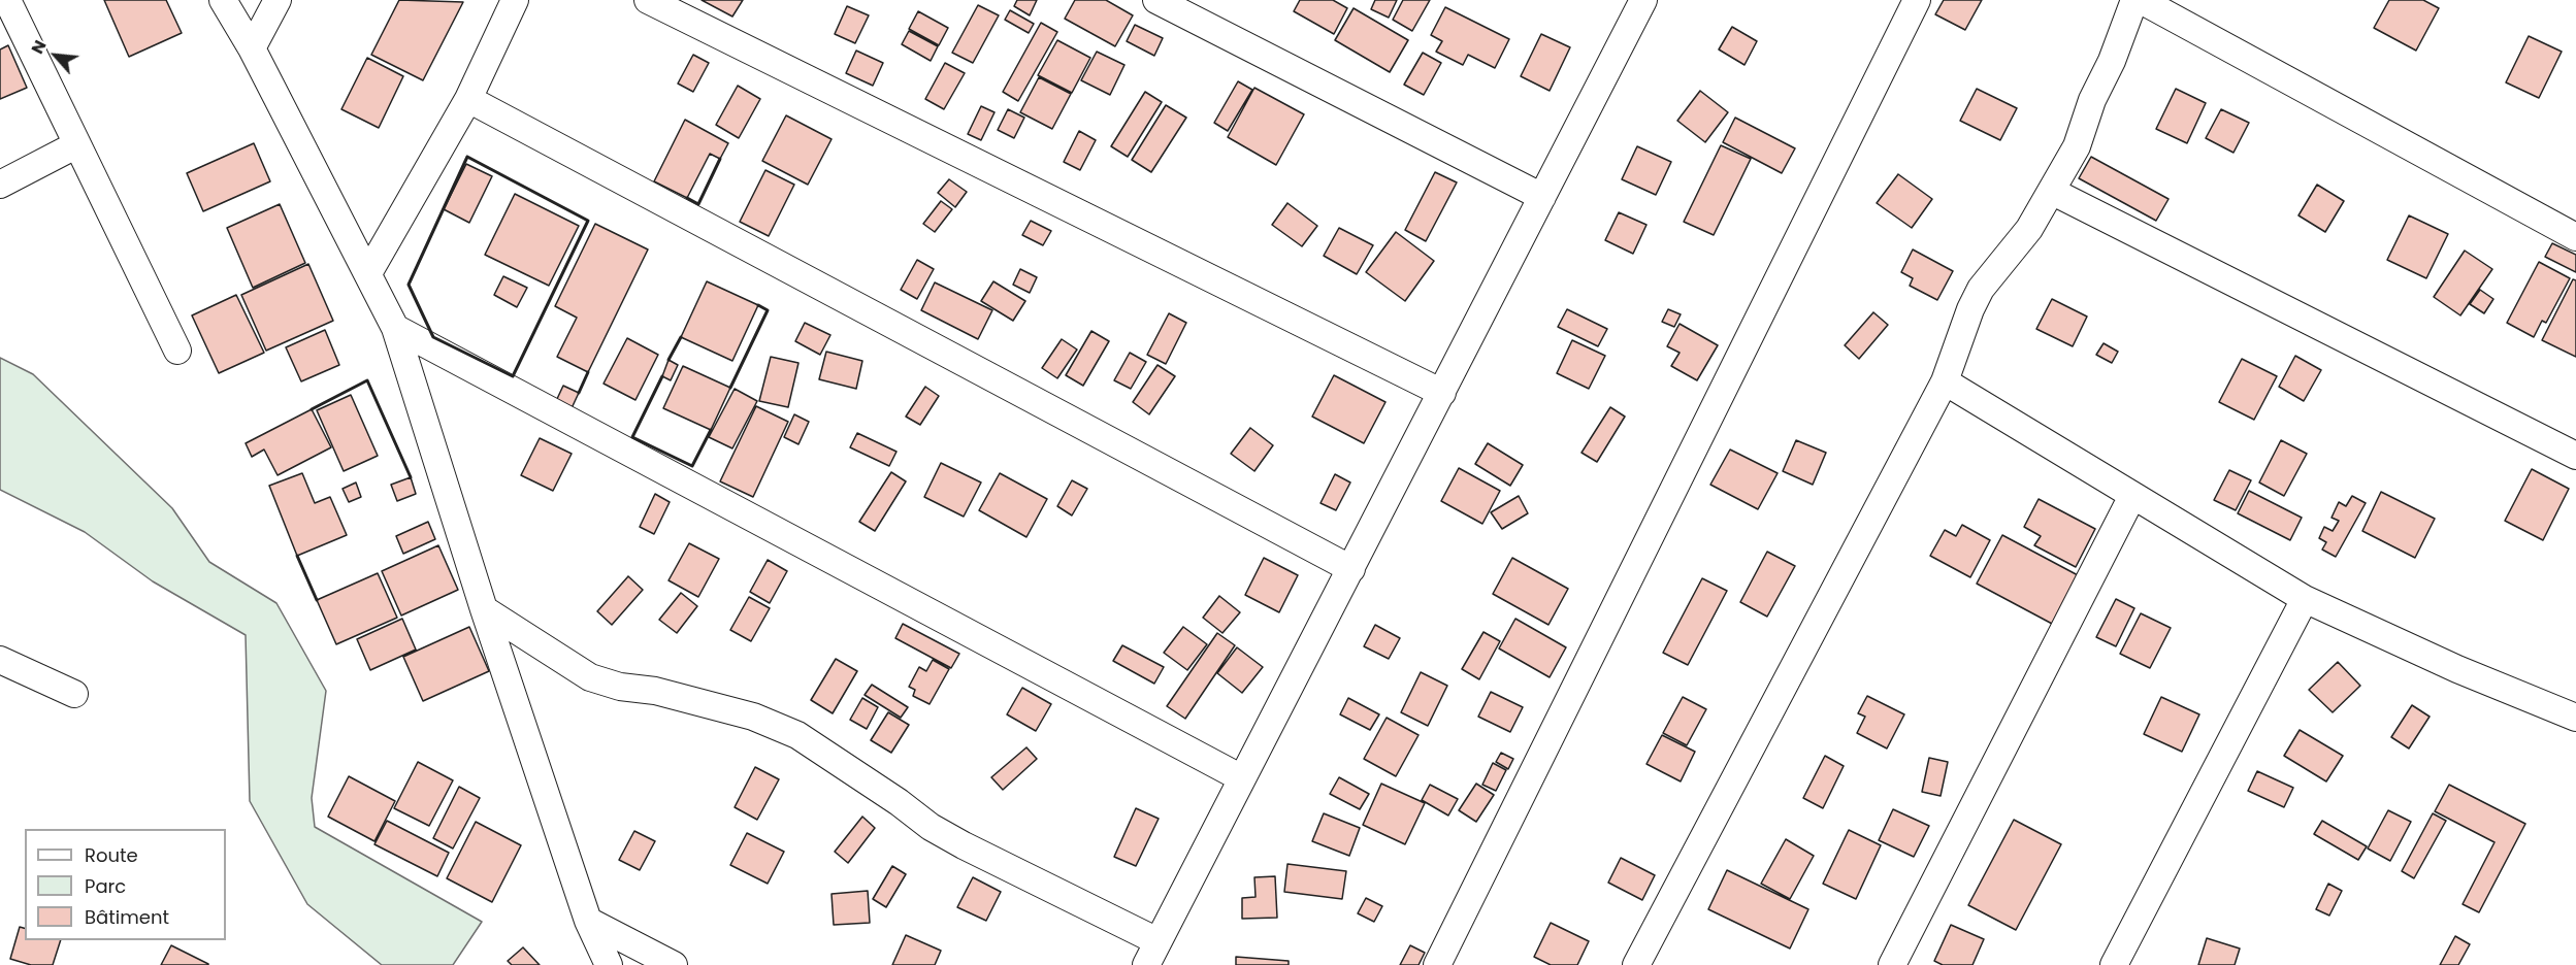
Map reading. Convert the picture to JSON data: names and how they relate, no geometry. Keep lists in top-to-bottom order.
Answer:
{
  "legend": ["Route", "Parc", "Bâtiment"],
  "north": "top left"
}
